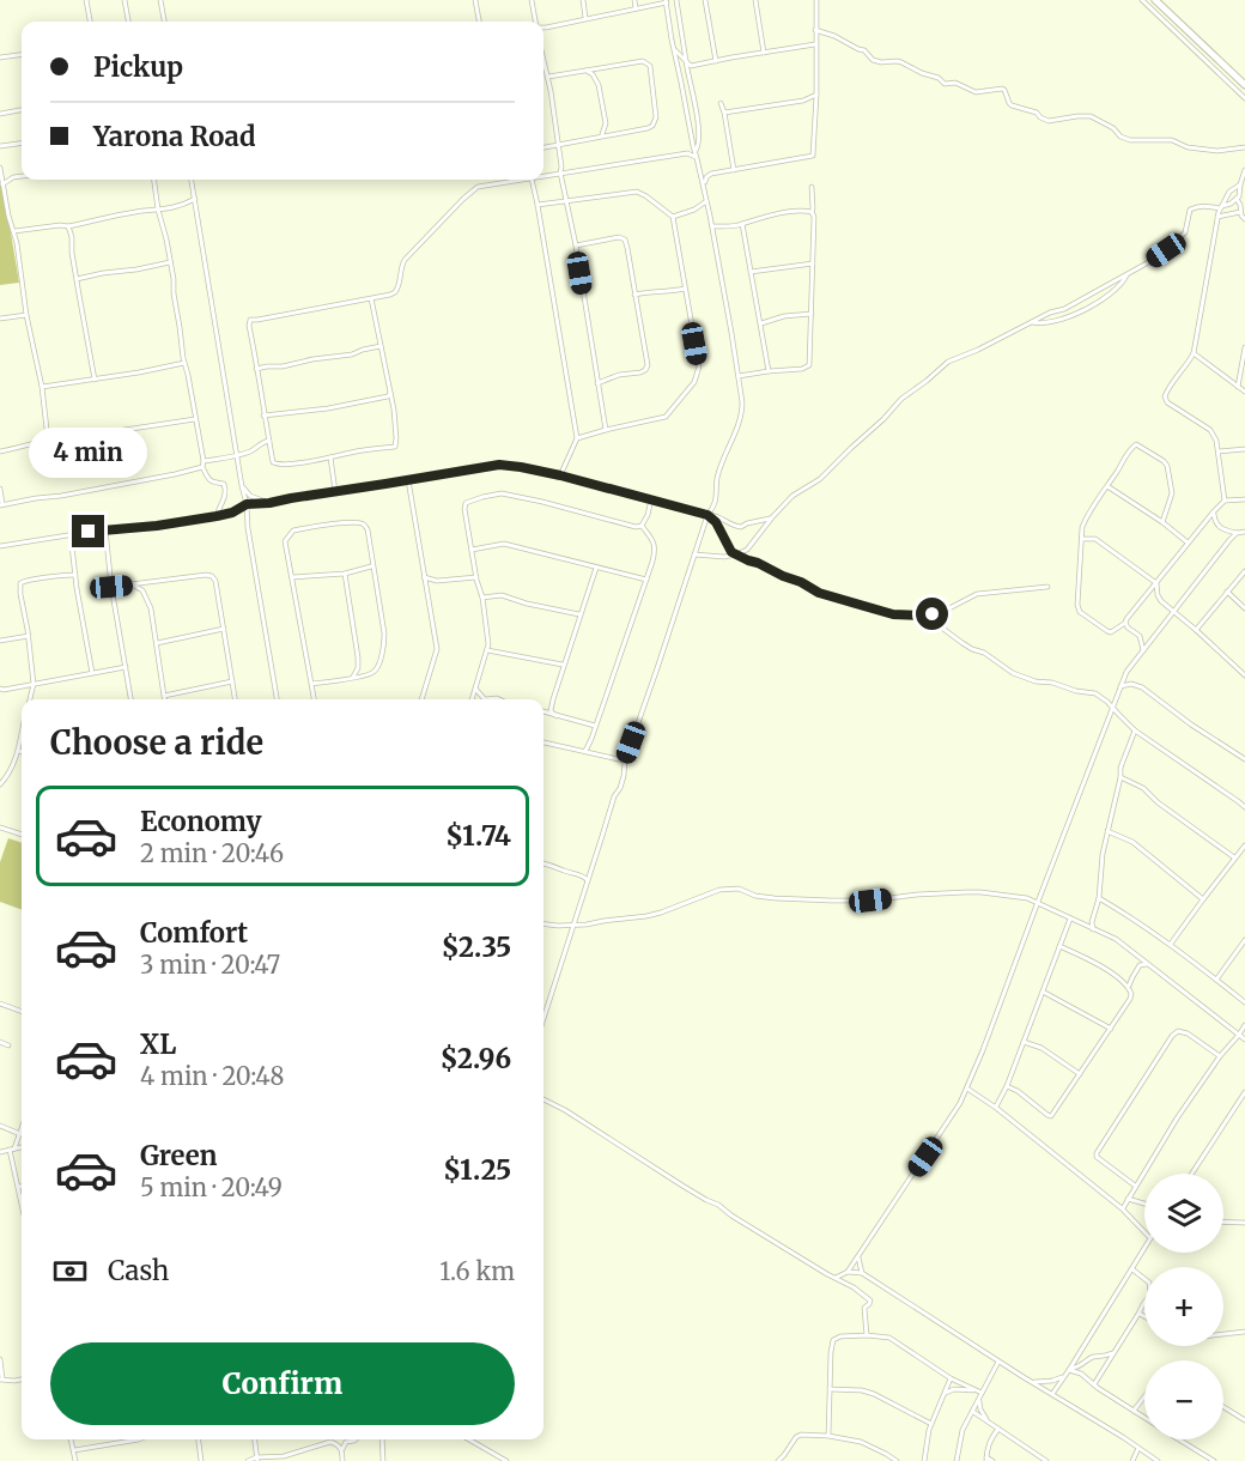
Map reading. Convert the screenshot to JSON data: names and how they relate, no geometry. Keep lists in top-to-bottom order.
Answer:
{
  "page": {
    "banner": ["Pickup", "Yarona Road"],
    "bubble": "4 min",
    "heading": "Choose a ride",
    "list": [
      {
        "name": "Economy",
        "note": "2 min · 20:46",
        "value": "$1.74"
      },
      {
        "name": "Comfort",
        "note": "3 min · 20:47",
        "value": "$2.35"
      },
      {
        "name": "XL",
        "note": "4 min · 20:48",
        "value": "$2.96"
      },
      {
        "name": "Green",
        "note": "5 min · 20:49",
        "value": "$1.25"
      }
    ],
    "map_buttons": ["+", "−"],
    "pay": ["Cash", "1.6 km"],
    "buttons": "Confirm"
  }
}
